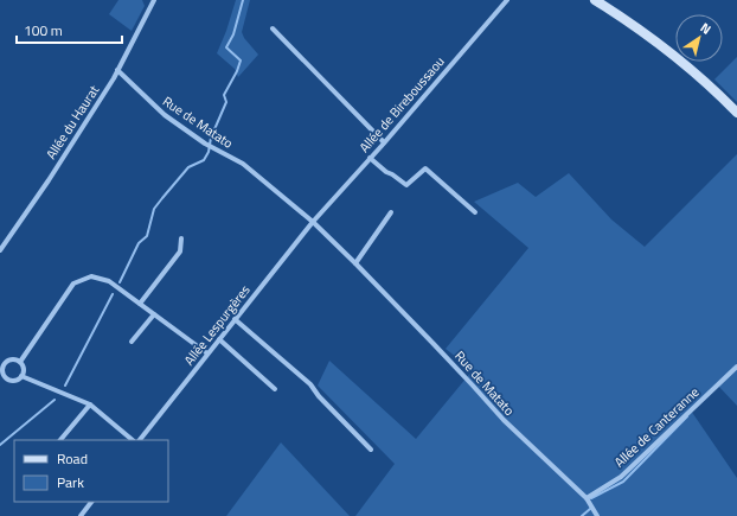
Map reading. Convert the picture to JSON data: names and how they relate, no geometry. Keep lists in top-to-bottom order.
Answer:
{
  "streets": {
    "street": [
      "Allée de Bireboussaou",
      "Allée du Haurat",
      "Rue de Matato",
      "Allée Lespurgères",
      "Allée de Canteranne"
    ]
  },
  "crossings": [
    ["Allée de Bireboussaou", "Rue de Matato"],
    ["Allée de Bireboussaou", "Allée Lespurgères"],
    ["Allée du Haurat", "Rue de Matato"],
    ["Rue de Matato", "Allée Lespurgères"],
    ["Rue de Matato", "Allée de Canteranne"]
  ],
  "legend": ["Road", "Park"],
  "scale_bar": "100 m",
  "north": "top right"
}
